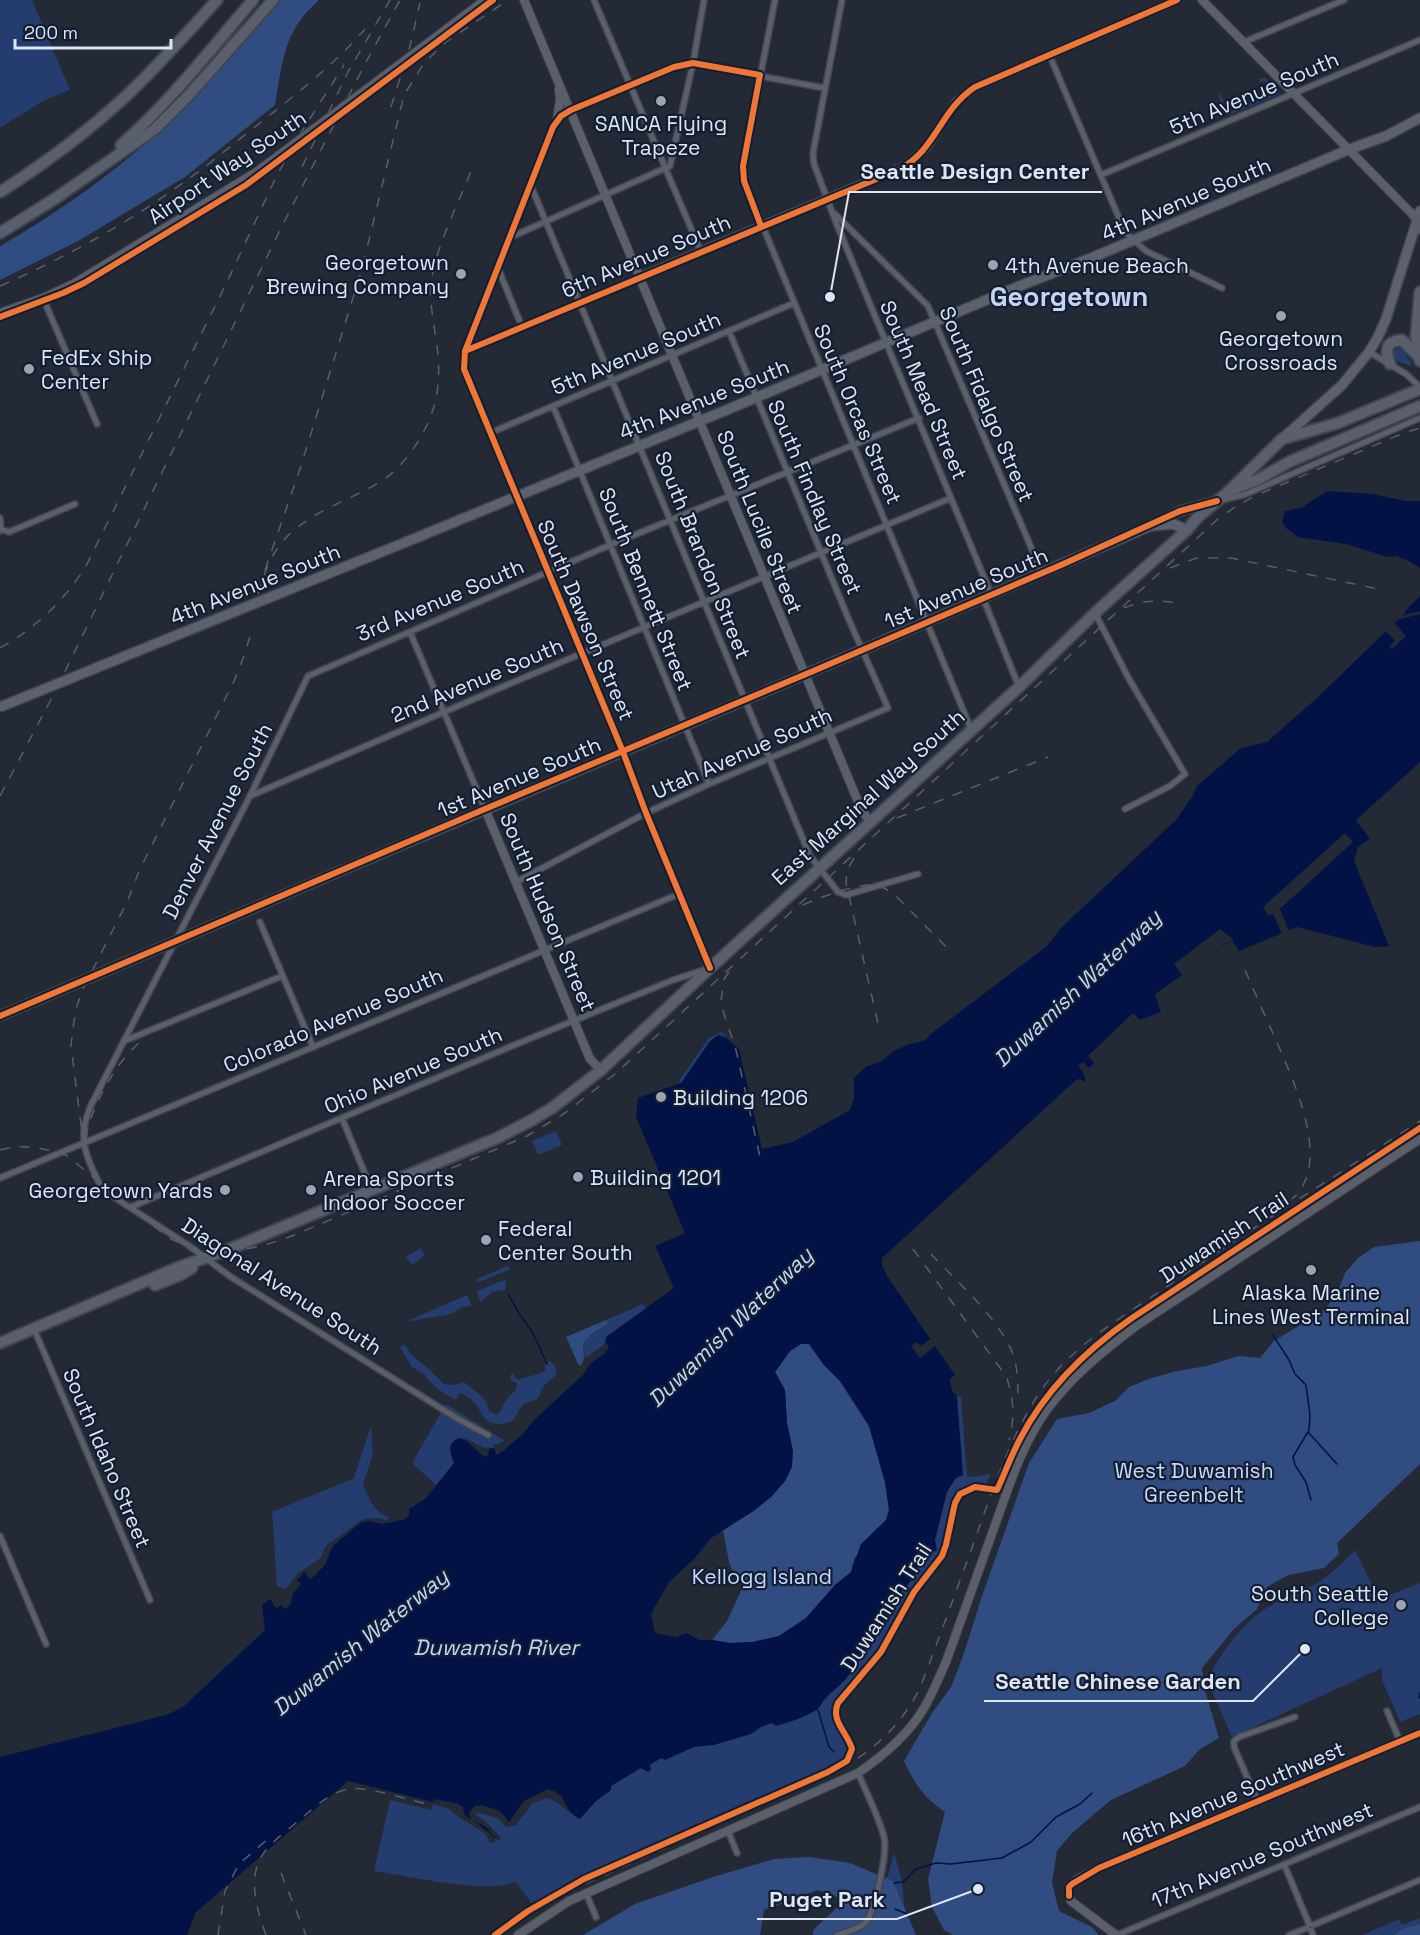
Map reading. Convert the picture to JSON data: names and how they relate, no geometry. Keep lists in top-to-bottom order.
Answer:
{
  "streets": {
    "highway": ["East Marginal Way South"],
    "main road": ["4th Avenue South", "1st Avenue South"],
    "street": [
      "5th Avenue South",
      "Airport Way South",
      "6th Avenue South",
      "South Mead Street",
      "South Fidalgo Street",
      "South Orcas Street",
      "South Findlay Street",
      "South Lucile Street",
      "South Brandon Street",
      "South Bennett Street",
      "3rd Avenue South",
      "South Dawson Street",
      "2nd Avenue South",
      "Utah Avenue South",
      "Denver Avenue South",
      "South Hudson Street",
      "Colorado Avenue South",
      "Ohio Avenue South",
      "Diagonal Avenue South",
      "South Idaho Street",
      "16th Avenue Southwest",
      "17th Avenue Southwest"
    ],
    "cycle path": ["Duwamish Trail"]
  },
  "crossings": [
    ["5th Avenue South", "South Orcas Street"],
    ["5th Avenue South", "South Findlay Street"],
    ["5th Avenue South", "South Lucile Street"],
    ["5th Avenue South", "South Brandon Street"],
    ["5th Avenue South", "South Bennett Street"],
    ["5th Avenue South", "South Dawson Street"],
    ["4th Avenue South", "South Mead Street"],
    ["4th Avenue South", "South Fidalgo Street"],
    ["4th Avenue South", "South Orcas Street"],
    ["4th Avenue South", "South Findlay Street"],
    ["4th Avenue South", "South Lucile Street"],
    ["4th Avenue South", "South Brandon Street"],
    ["4th Avenue South", "South Bennett Street"],
    ["4th Avenue South", "South Dawson Street"],
    ["6th Avenue South", "South Mead Street"],
    ["6th Avenue South", "South Orcas Street"],
    ["6th Avenue South", "South Lucile Street"],
    ["6th Avenue South", "South Brandon Street"],
    ["6th Avenue South", "South Dawson Street"],
    ["South Mead Street", "South Fidalgo Street"],
    ["South Mead Street", "1st Avenue South"],
    ["South Mead Street", "3rd Avenue South"],
    ["South Mead Street", "2nd Avenue South"],
    ["South Mead Street", "East Marginal Way South"],
    ["South Fidalgo Street", "1st Avenue South"],
    ["South Orcas Street", "1st Avenue South"],
    ["South Orcas Street", "3rd Avenue South"],
    ["South Orcas Street", "2nd Avenue South"],
    ["South Orcas Street", "East Marginal Way South"],
    ["South Findlay Street", "1st Avenue South"],
    ["South Findlay Street", "3rd Avenue South"],
    ["South Findlay Street", "2nd Avenue South"],
    ["South Findlay Street", "Utah Avenue South"],
    ["South Lucile Street", "1st Avenue South"],
    ["South Lucile Street", "3rd Avenue South"],
    ["South Lucile Street", "2nd Avenue South"],
    ["South Lucile Street", "Utah Avenue South"],
    ["South Lucile Street", "East Marginal Way South"],
    ["South Brandon Street", "1st Avenue South"],
    ["South Brandon Street", "3rd Avenue South"],
    ["South Brandon Street", "2nd Avenue South"],
    ["South Brandon Street", "Utah Avenue South"],
    ["South Brandon Street", "East Marginal Way South"],
    ["1st Avenue South", "South Bennett Street"],
    ["1st Avenue South", "South Dawson Street"],
    ["1st Avenue South", "East Marginal Way South"],
    ["1st Avenue South", "South Hudson Street"],
    ["South Bennett Street", "3rd Avenue South"],
    ["South Bennett Street", "2nd Avenue South"],
    ["South Bennett Street", "Utah Avenue South"],
    ["3rd Avenue South", "South Dawson Street"],
    ["3rd Avenue South", "Denver Avenue South"],
    ["3rd Avenue South", "South Hudson Street"],
    ["South Dawson Street", "2nd Avenue South"],
    ["South Dawson Street", "Utah Avenue South"],
    ["South Dawson Street", "East Marginal Way South"],
    ["South Dawson Street", "Colorado Avenue South"],
    ["South Dawson Street", "Ohio Avenue South"],
    ["2nd Avenue South", "Denver Avenue South"],
    ["2nd Avenue South", "South Hudson Street"],
    ["Utah Avenue South", "South Hudson Street"],
    ["East Marginal Way South", "South Hudson Street"],
    ["East Marginal Way South", "Ohio Avenue South"],
    ["East Marginal Way South", "Diagonal Avenue South"],
    ["East Marginal Way South", "South Idaho Street"],
    ["Denver Avenue South", "Colorado Avenue South"],
    ["Denver Avenue South", "Diagonal Avenue South"],
    ["South Hudson Street", "Colorado Avenue South"],
    ["South Hudson Street", "Ohio Avenue South"],
    ["Colorado Avenue South", "Diagonal Avenue South"],
    ["Ohio Avenue South", "Diagonal Avenue South"],
    ["16th Avenue Southwest", "17th Avenue Southwest"]
  ],
  "districts": ["Georgetown"],
  "water": ["Duwamish Waterway", "Duwamish River"],
  "parks": ["West Duwamish Greenbelt", "Kellogg Island"],
  "places": [
    "SANCA Flying Trapeze",
    "4th Avenue Beach",
    "Georgetown Brewing Company",
    "Seattle Design Center",
    "Georgetown Crossroads",
    "FedEx Ship Center",
    "Building 1206",
    "Building 1201",
    "Georgetown Yards",
    "Arena Sports Indoor Soccer",
    "Federal Center South",
    "Alaska Marine Lines West Terminal",
    "South Seattle College",
    "Seattle Chinese Garden",
    "Puget Park"
  ],
  "scale_bar": "200 m"
}
